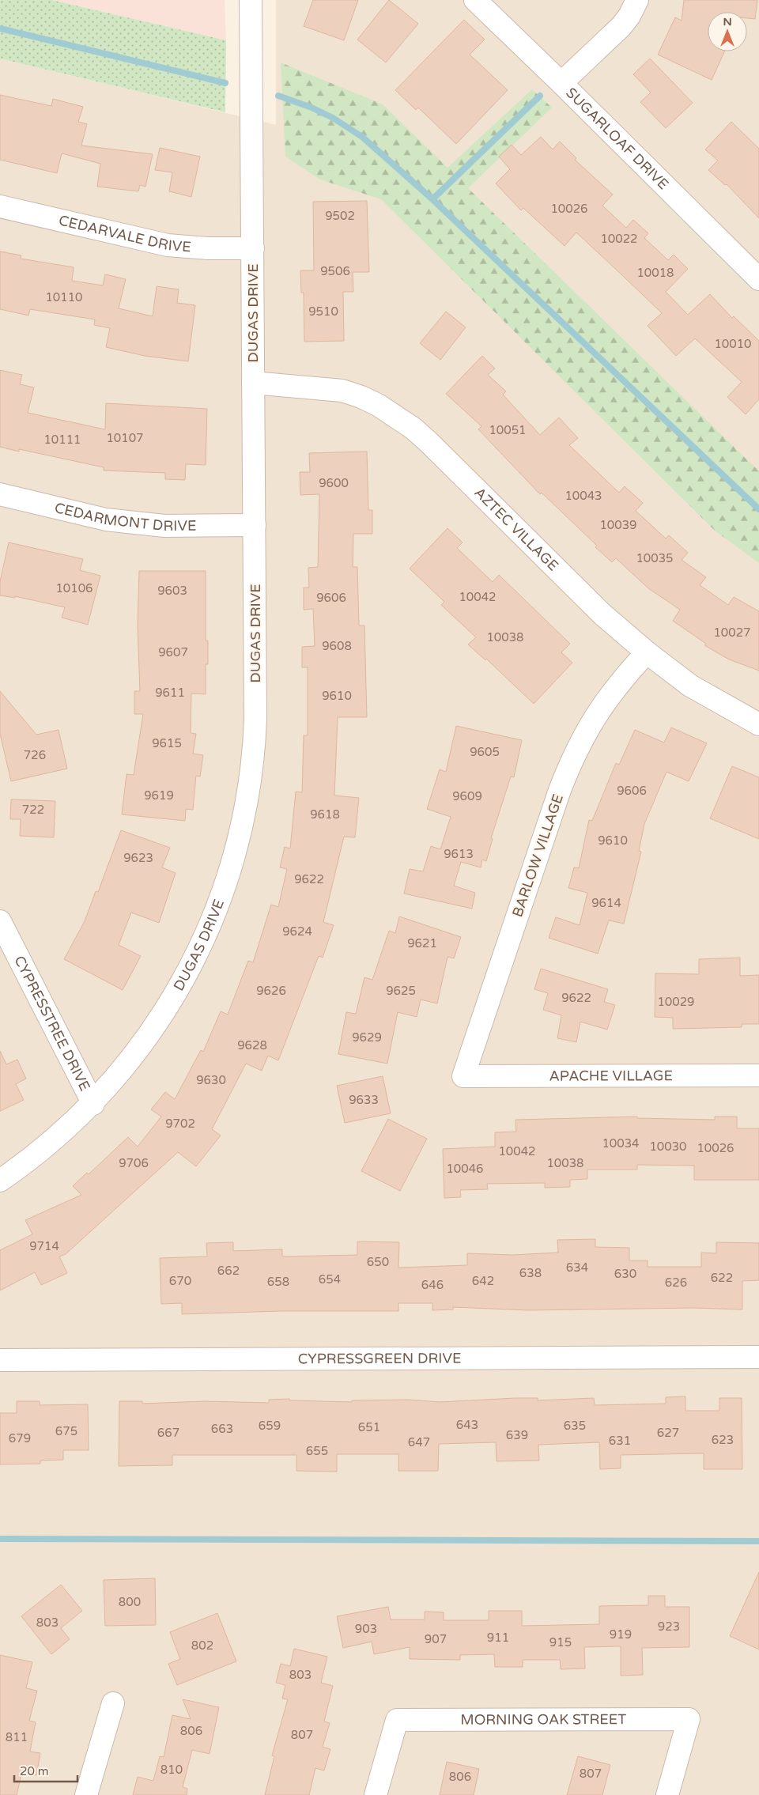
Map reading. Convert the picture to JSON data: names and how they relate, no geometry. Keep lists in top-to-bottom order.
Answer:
{
  "streets": {
    "street": [
      "SUGARLOAF DRIVE",
      "CEDARVALE DRIVE",
      "DUGAS DRIVE",
      "CEDARMONT DRIVE",
      "AZTEC VILLAGE",
      "BARLOW VILLAGE",
      "CYPRESSTREE DRIVE",
      "APACHE VILLAGE",
      "CYPRESSGREEN DRIVE",
      "MORNING OAK STREET"
    ]
  },
  "crossings": [
    ["CEDARVALE DRIVE", "DUGAS DRIVE"],
    ["DUGAS DRIVE", "CEDARMONT DRIVE"],
    ["DUGAS DRIVE", "AZTEC VILLAGE"],
    ["DUGAS DRIVE", "CYPRESSTREE DRIVE"],
    ["AZTEC VILLAGE", "BARLOW VILLAGE"],
    ["BARLOW VILLAGE", "APACHE VILLAGE"]
  ],
  "house_numbers": [
    "10026",
    "9502",
    "10022",
    "9506",
    "10018",
    "10110",
    "9510",
    "10010",
    "10051",
    "10107",
    "10111",
    "9600",
    "10043",
    "10039",
    "10035",
    "10106",
    "9603",
    "10042",
    "9606",
    "10027",
    "10038",
    "9608",
    "9607",
    "9611",
    "9610",
    "9615",
    "9605",
    "726",
    "9606",
    "9619",
    "9609",
    "722",
    "9618",
    "9610",
    "9613",
    "9623",
    "9622",
    "9614",
    "9624",
    "9621",
    "9626",
    "9625",
    "9622",
    "10029",
    "9629",
    "9628",
    "9630",
    "9633",
    "9702",
    "10034",
    "10030",
    "10026",
    "10042",
    "9706",
    "10038",
    "10046",
    "9714",
    "650",
    "634",
    "662",
    "638",
    "630",
    "622",
    "654",
    "670",
    "642",
    "658",
    "626",
    "646",
    "643",
    "659",
    "635",
    "651",
    "663",
    "675",
    "667",
    "627",
    "639",
    "679",
    "623",
    "631",
    "647",
    "655",
    "800",
    "803",
    "923",
    "903",
    "919",
    "911",
    "907",
    "915",
    "802",
    "803",
    "806",
    "807",
    "811",
    "810",
    "807",
    "806"
  ],
  "scale_bar": "20 m",
  "north": "top"
}
